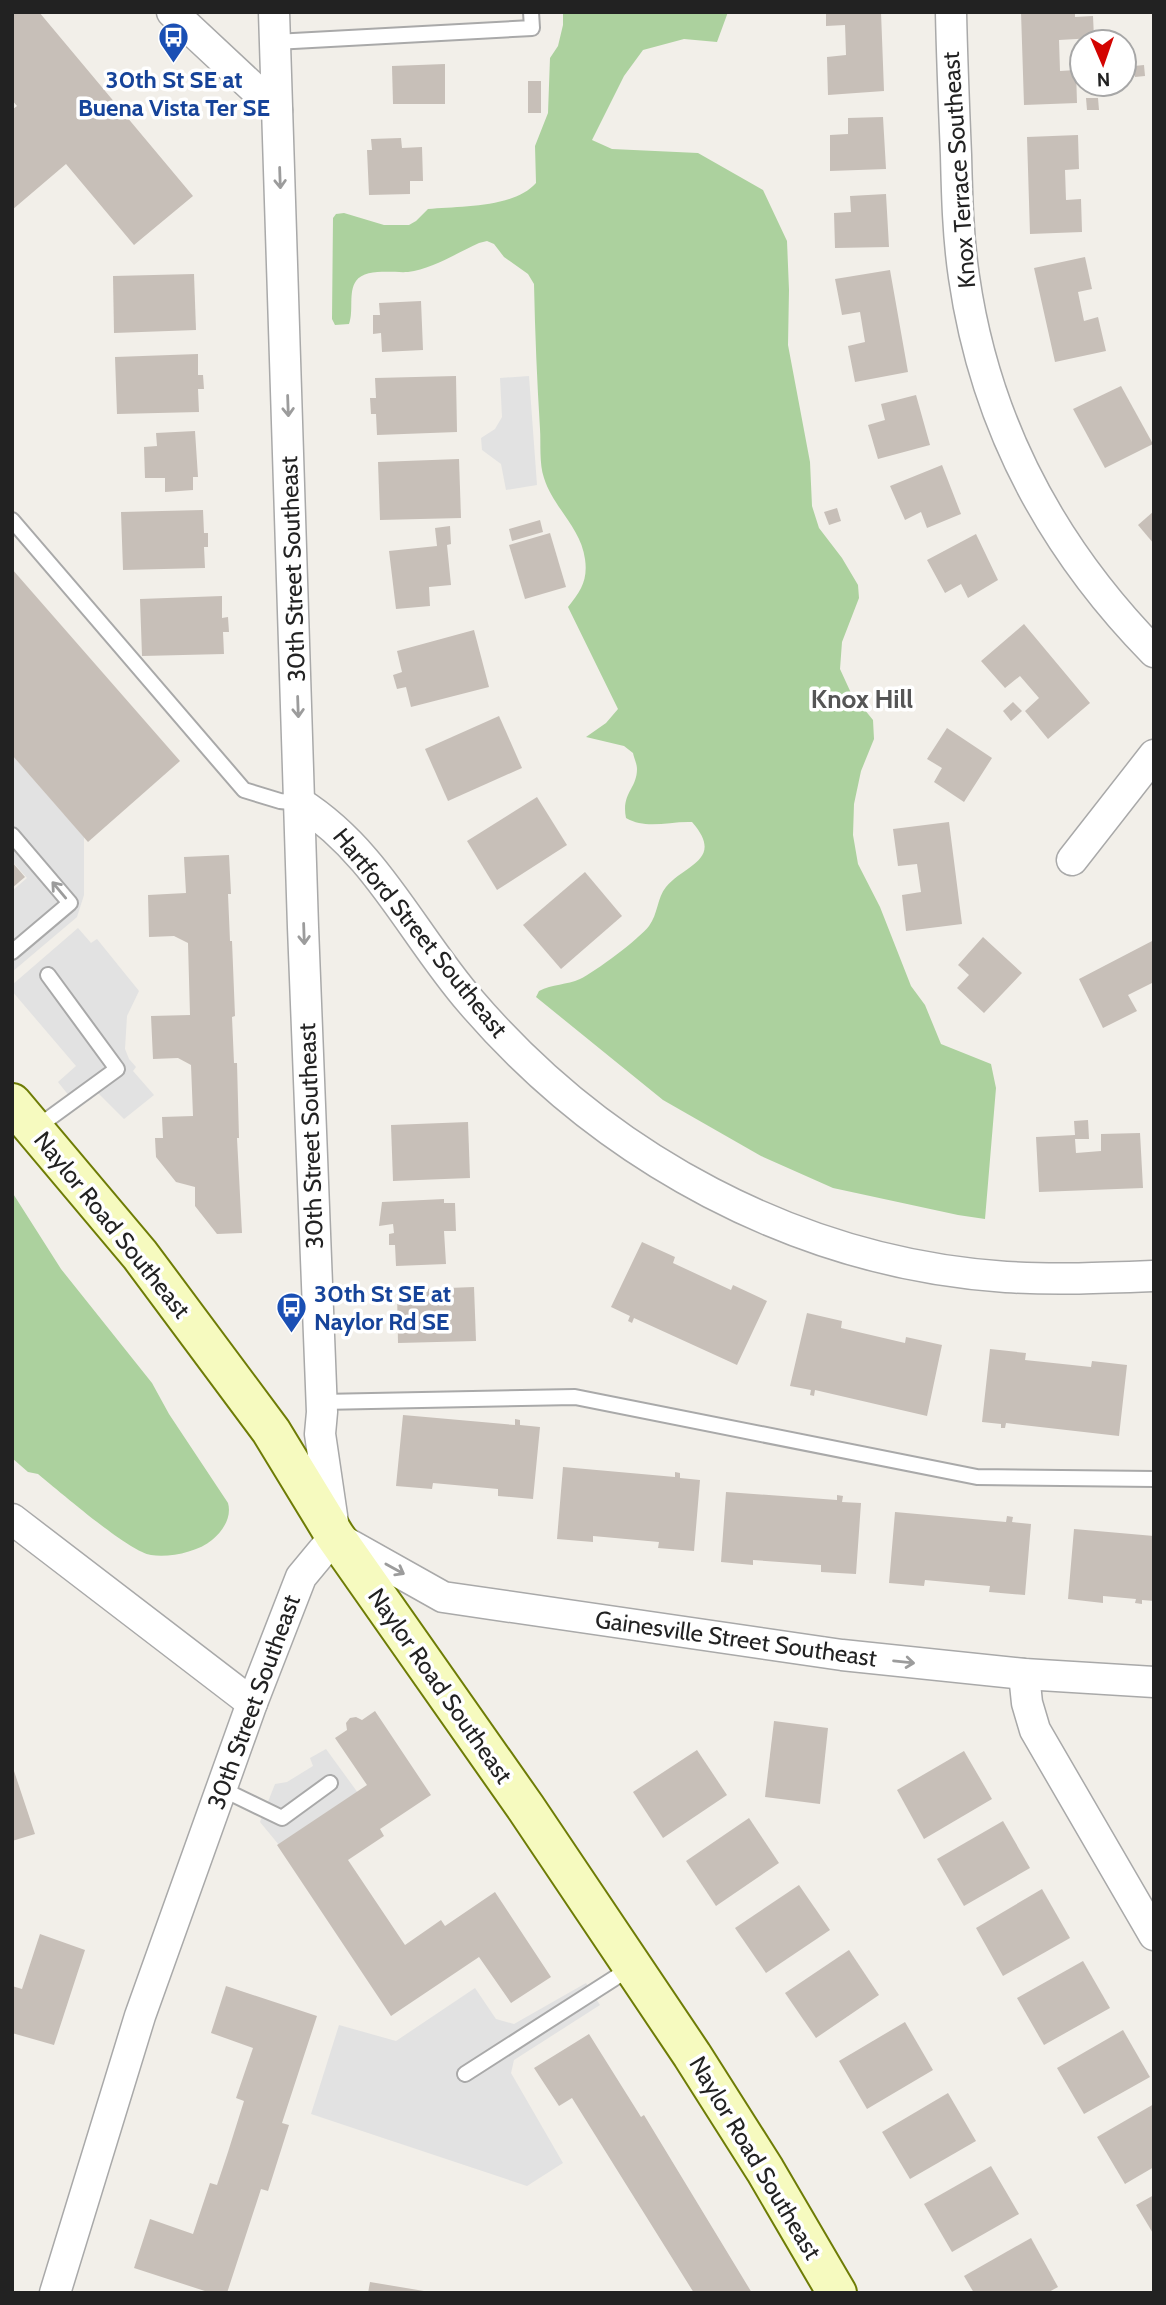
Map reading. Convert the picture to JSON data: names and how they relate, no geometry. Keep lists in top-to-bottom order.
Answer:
{
  "streets": {
    "main road": ["Naylor Road Southeast"],
    "street": [
      "Knox Terrace Southeast",
      "30th Street Southeast",
      "Hartford Street Southeast",
      "Gainesville Street Southeast"
    ]
  },
  "crossings": [
    ["30th Street Southeast", "Hartford Street Southeast"],
    ["30th Street Southeast", "Naylor Road Southeast"],
    ["30th Street Southeast", "Gainesville Street Southeast"],
    ["Naylor Road Southeast", "Gainesville Street Southeast"]
  ],
  "one_way": ["30th Street Southeast", "Gainesville Street Southeast"],
  "districts": ["Knox Hill"],
  "places": {
    "bus stop": ["30th St SE at Buena Vista Ter SE", "30th St SE at Naylor Rd SE"]
  },
  "north": "bottom"
}
